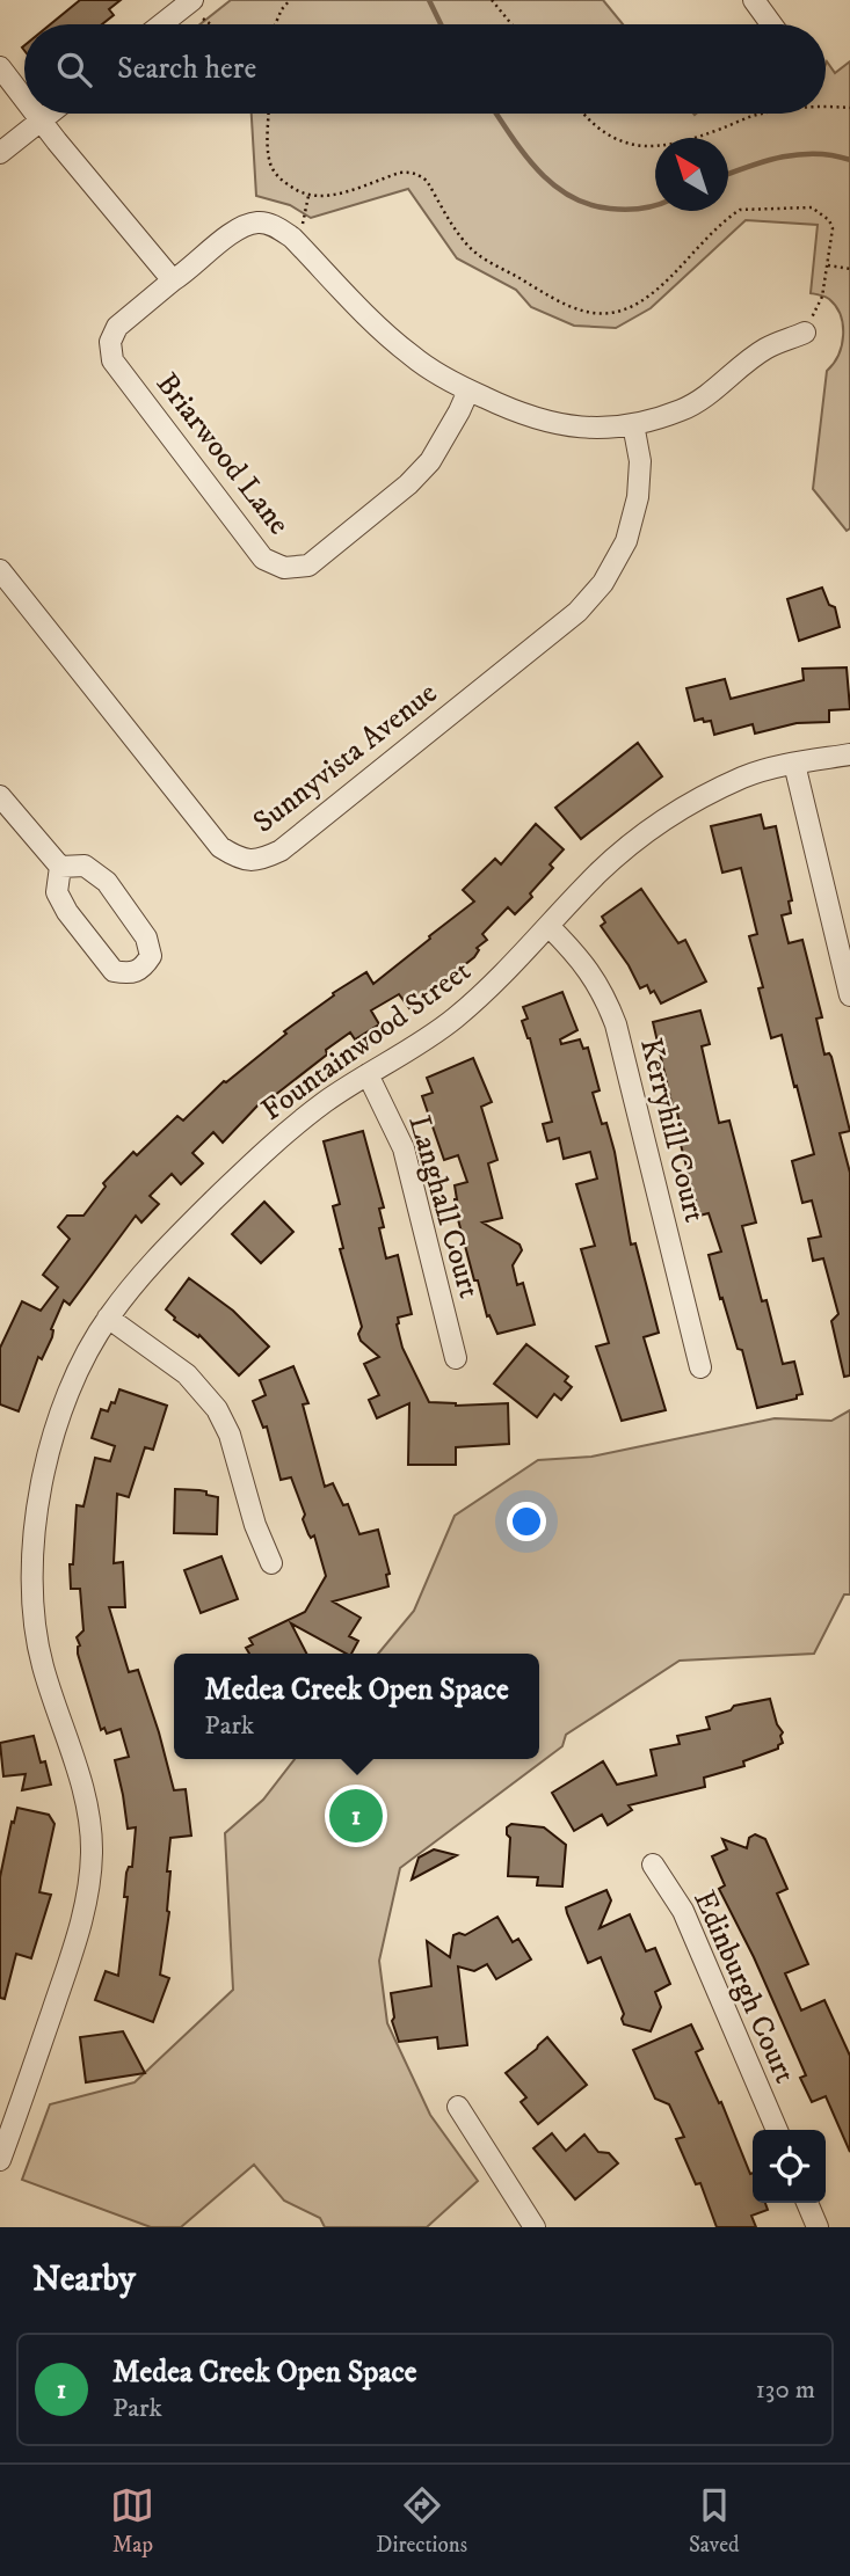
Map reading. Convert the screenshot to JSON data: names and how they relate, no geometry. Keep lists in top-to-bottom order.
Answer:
{
  "streets": {
    "street": [
      "Briarwood Lane",
      "Sunnyvista Avenue",
      "Fountainwood Street",
      "Kerryhill Court",
      "Langhall Court",
      "Edinburgh Court"
    ]
  },
  "crossings": [
    ["Fountainwood Street", "Kerryhill Court"],
    ["Fountainwood Street", "Langhall Court"]
  ],
  "north": "top left",
  "page": {
    "search": "Search here",
    "popup": ["Medea Creek Open Space", "Park"],
    "pins": "1",
    "heading": "Nearby",
    "list": [
      {
        "mark": "1",
        "name": "Medea Creek Open Space",
        "note": "Park",
        "value": "130 m"
      }
    ],
    "nav": ["Map", "Directions", "Saved"]
  }
}
